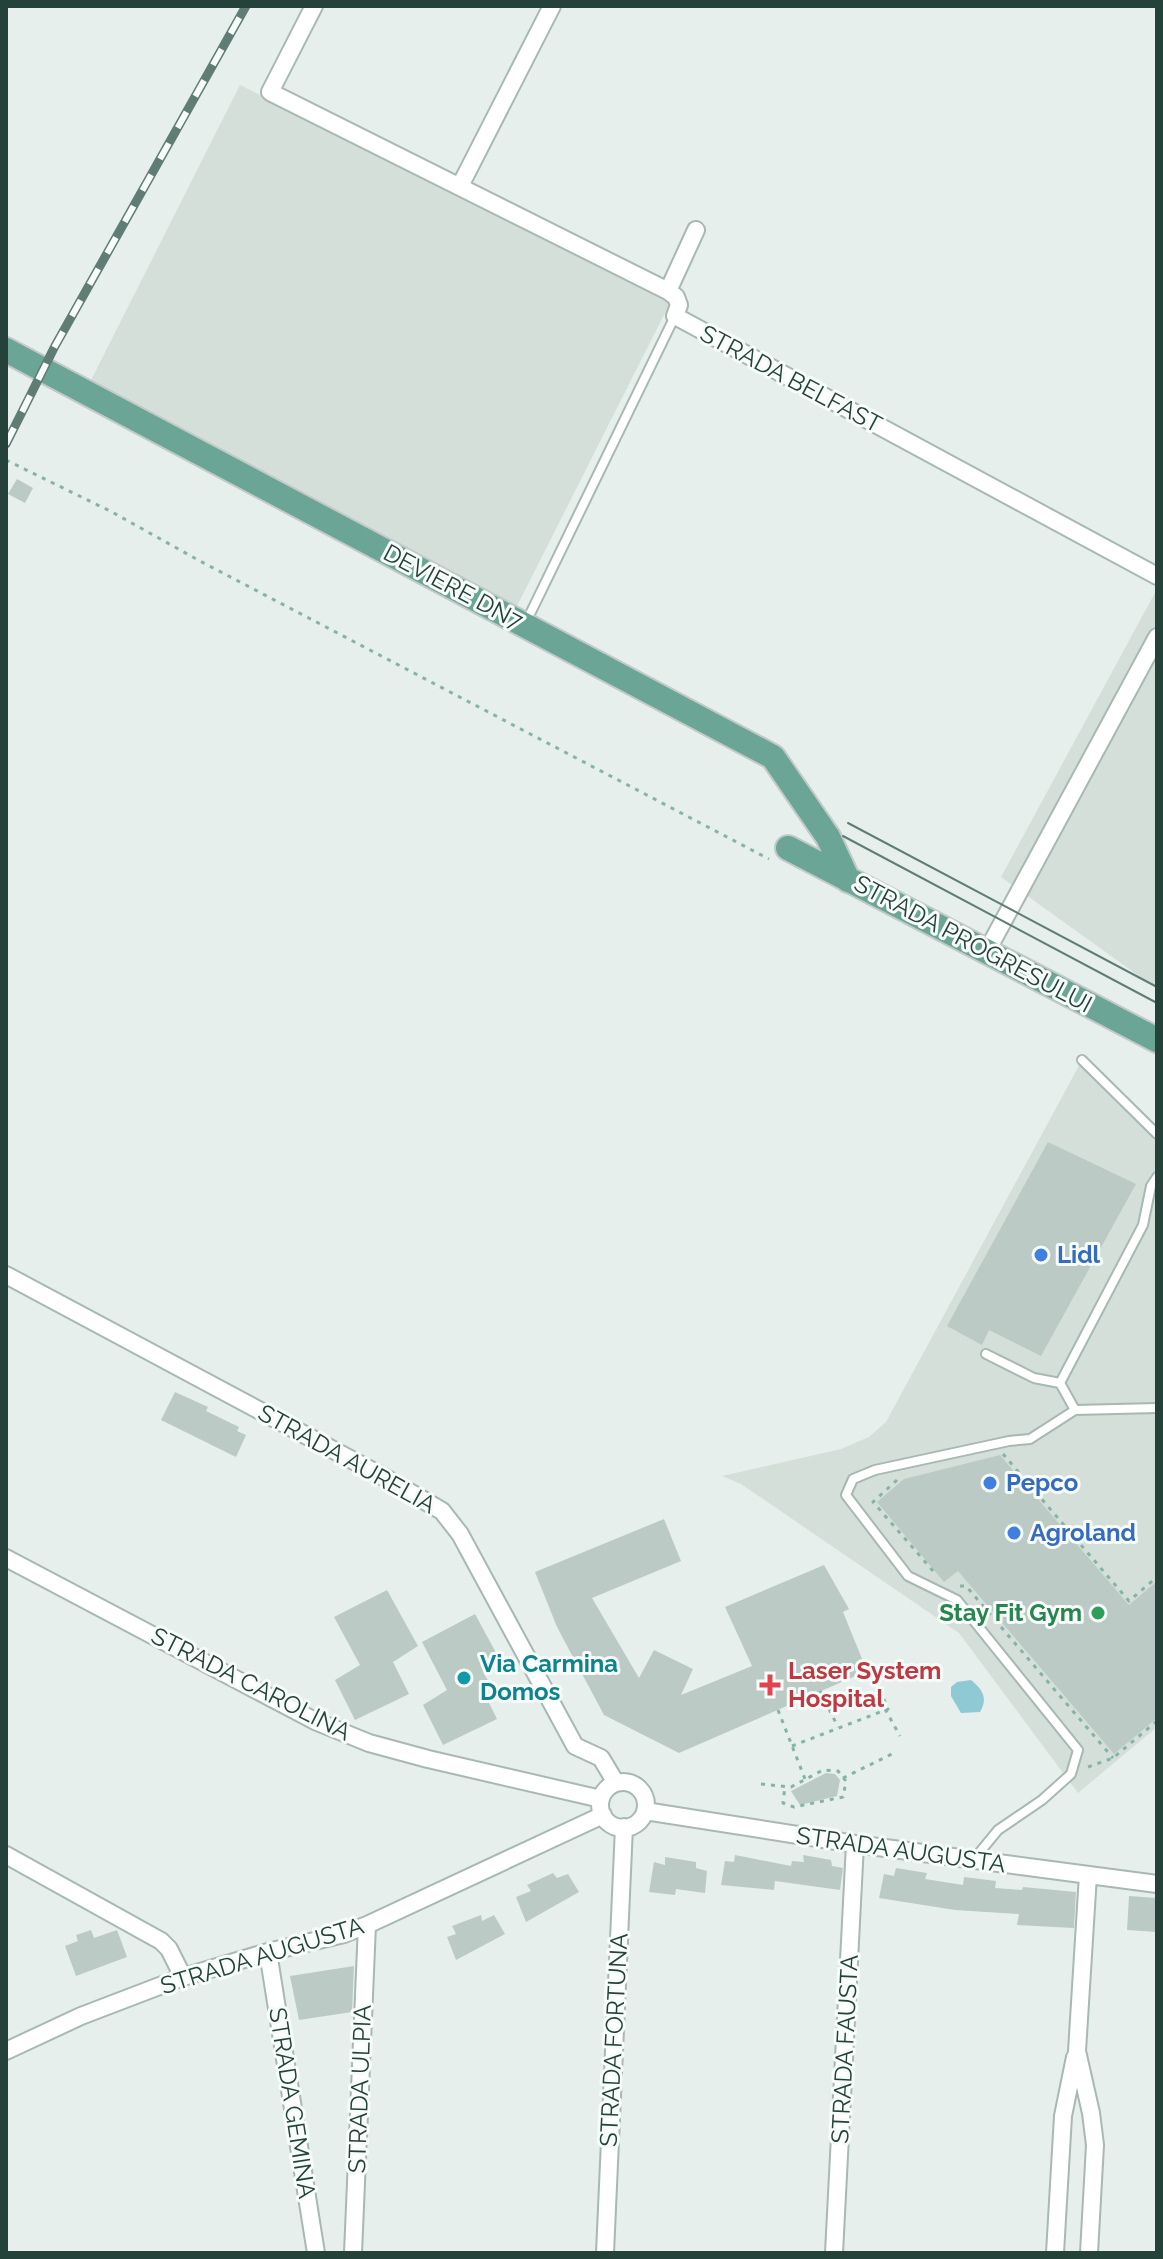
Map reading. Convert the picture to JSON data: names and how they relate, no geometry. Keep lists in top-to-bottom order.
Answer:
{
  "streets": {
    "main road": ["DEVIERE DN7", "STRADA PROGRESULUI"],
    "street": [
      "STRADA BELFAST",
      "STRADA AURELIA",
      "STRADA CAROLINA",
      "STRADA AUGUSTA",
      "STRADA FORTUNA",
      "STRADA FAUSTA",
      "STRADA ULPIA",
      "STRADA GEMINA"
    ]
  },
  "crossings": [
    ["DEVIERE DN7", "STRADA PROGRESULUI"],
    ["STRADA AURELIA", "STRADA CAROLINA"],
    ["STRADA AURELIA", "STRADA AUGUSTA"],
    ["STRADA AURELIA", "STRADA FORTUNA"],
    ["STRADA CAROLINA", "STRADA AUGUSTA"],
    ["STRADA CAROLINA", "STRADA FORTUNA"],
    ["STRADA AUGUSTA", "STRADA FORTUNA"],
    ["STRADA AUGUSTA", "STRADA FAUSTA"],
    ["STRADA AUGUSTA", "STRADA ULPIA"],
    ["STRADA AUGUSTA", "STRADA GEMINA"]
  ],
  "places": {
    "other": [
      "Lidl",
      "Pepco",
      "Agroland",
      "Stay Fit Gym",
      "Via Carmina Domos"
    ],
    "health": ["Laser System Hospital"]
  }
}
